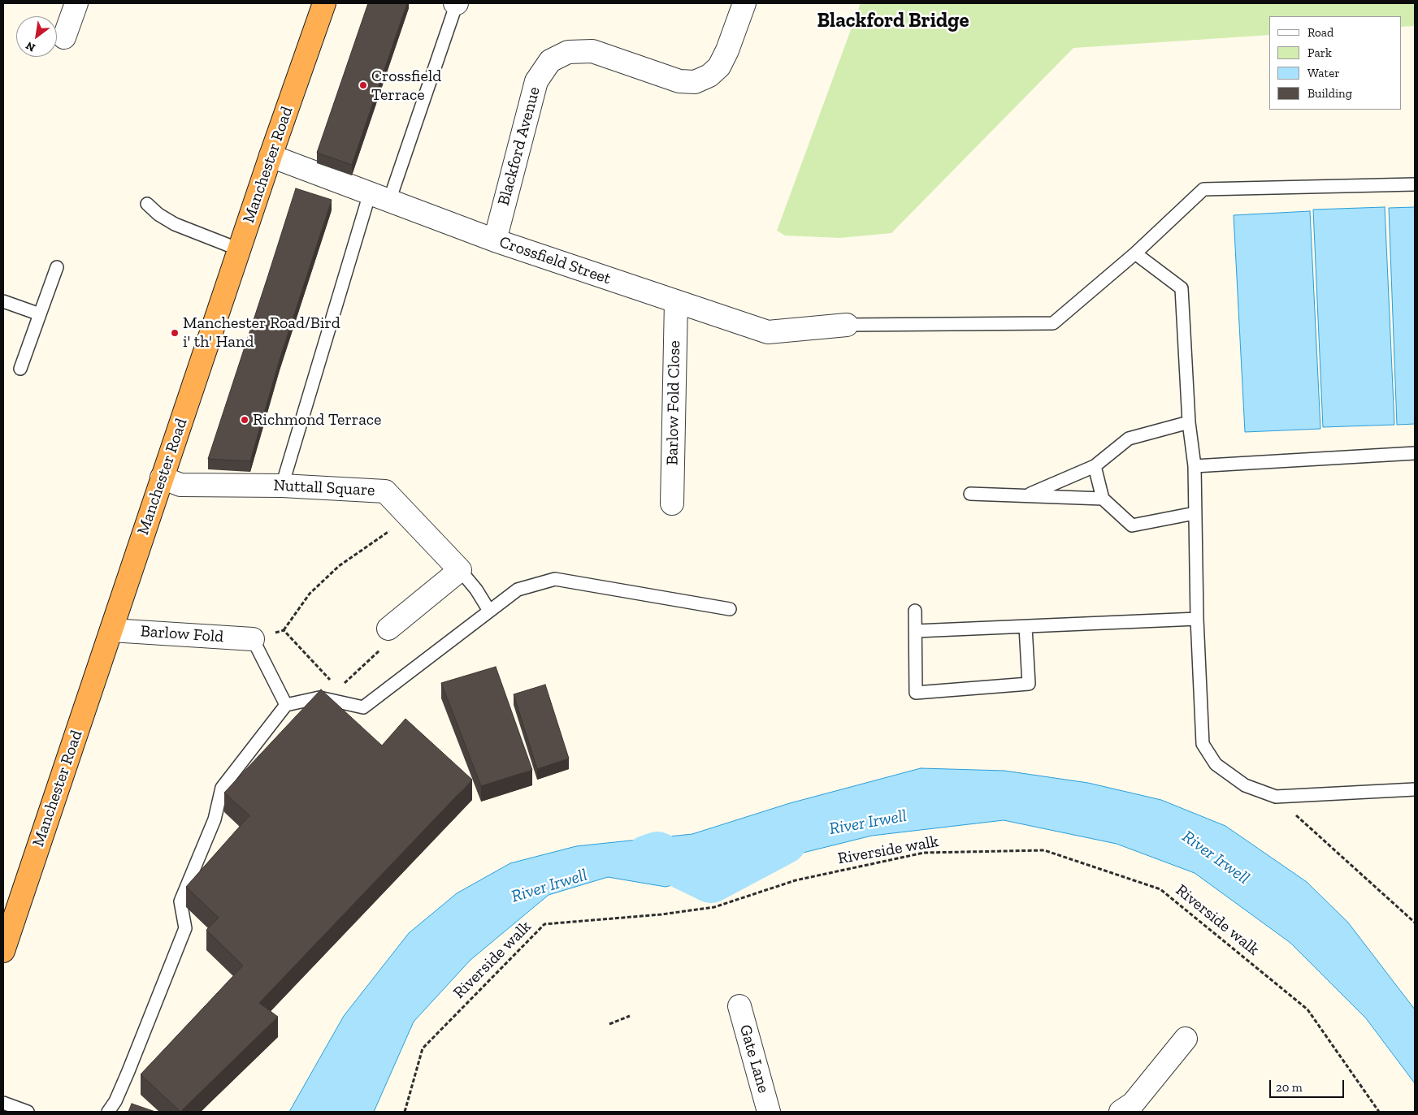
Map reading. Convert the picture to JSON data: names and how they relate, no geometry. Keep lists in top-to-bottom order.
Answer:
{
  "streets": {
    "highway": ["Manchester Road"],
    "street": [
      "Blackford Avenue",
      "Crossfield Street",
      "Barlow Fold Close",
      "Nuttall Square",
      "Barlow Fold",
      "Gate Lane"
    ],
    "path": ["Riverside walk"]
  },
  "crossings": [
    ["Blackford Avenue", "Crossfield Street"],
    ["Manchester Road", "Crossfield Street"],
    ["Manchester Road", "Nuttall Square"],
    ["Manchester Road", "Barlow Fold"],
    ["Crossfield Street", "Barlow Fold Close"]
  ],
  "districts": ["Blackford Bridge"],
  "water": ["River Irwell"],
  "places": ["Crossfield Terrace", "Manchester Road/Bird i' th' Hand", "Richmond Terrace"],
  "legend": [
    "Road",
    "Park",
    "Water",
    "Building"
  ],
  "scale_bar": "20 m",
  "north": "bottom left"
}
